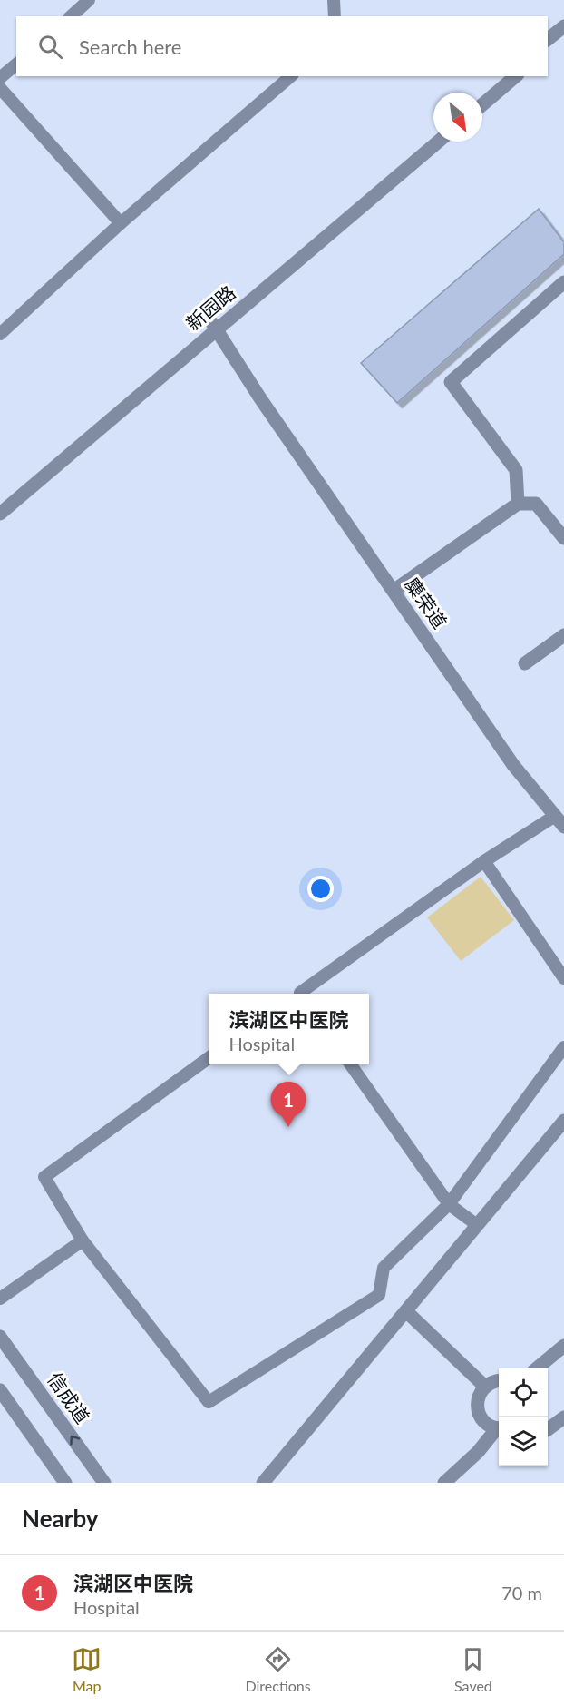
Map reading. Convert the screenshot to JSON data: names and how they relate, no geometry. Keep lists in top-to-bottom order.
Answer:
{
  "streets": {
    "street": ["新园路", "麋荣道", "信成道"]
  },
  "crossings": [
    ["新园路", "麋荣道"]
  ],
  "north": "bottom right",
  "page": {
    "search": "Search here",
    "popup": ["滨湖区中医院", "Hospital"],
    "pins": "1",
    "heading": "Nearby",
    "list": [
      {
        "mark": "1",
        "name": "滨湖区中医院",
        "note": "Hospital",
        "value": "70 m"
      }
    ],
    "nav": ["Map", "Directions", "Saved"]
  }
}
